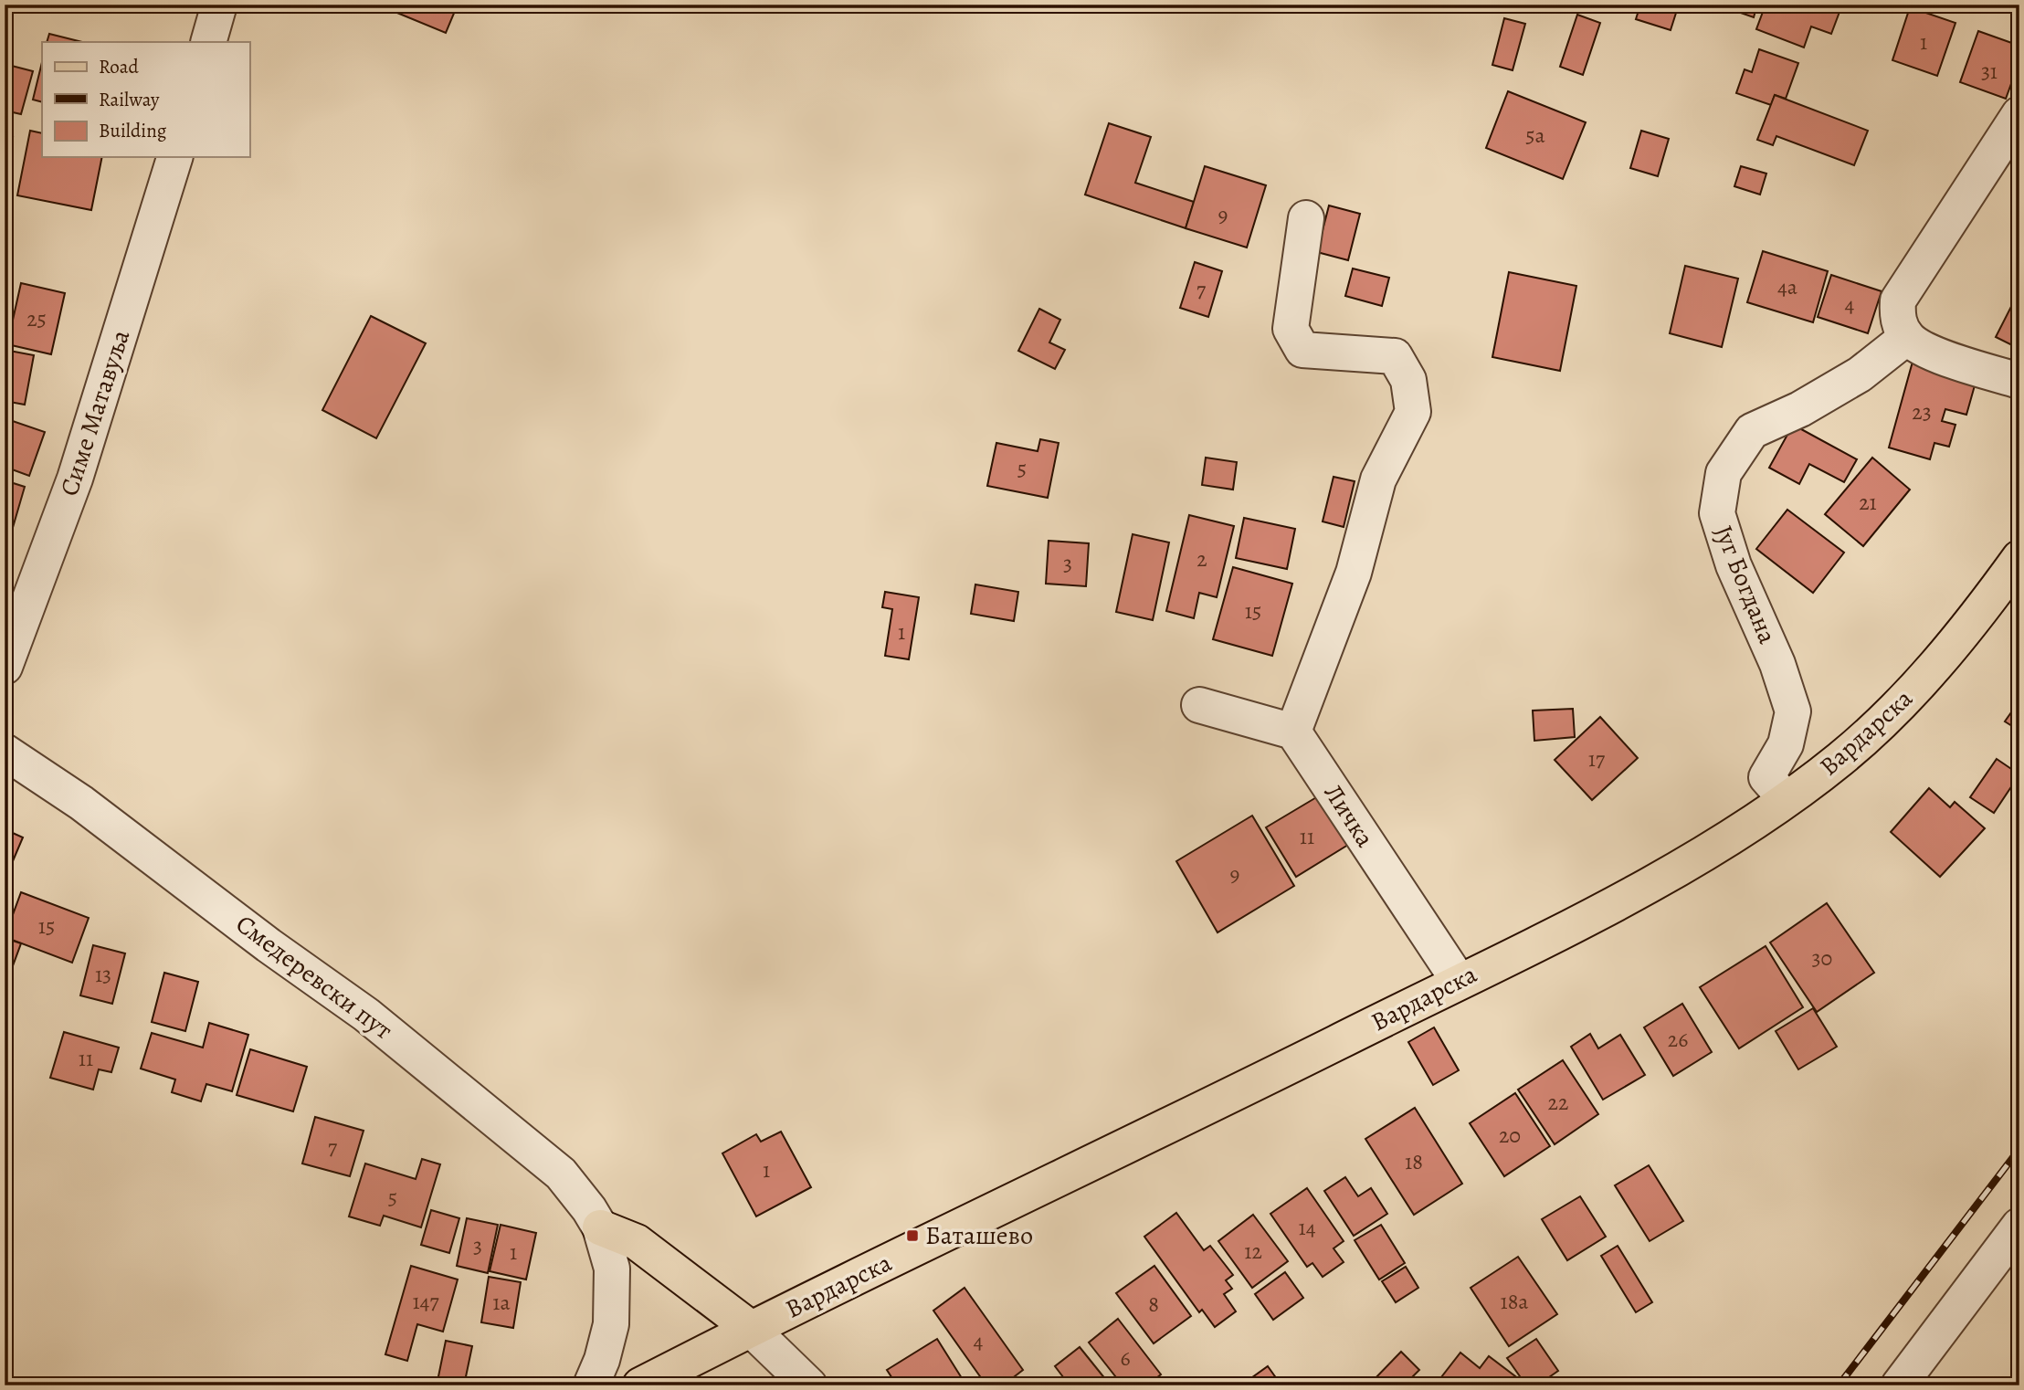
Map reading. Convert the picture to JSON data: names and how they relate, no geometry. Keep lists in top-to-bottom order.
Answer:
{
  "streets": {
    "main road": ["Вардарска"],
    "street": [
      "Симе Матавуља",
      "Југ Богдана",
      "Личка",
      "Смедеревски пут"
    ]
  },
  "crossings": [
    ["Југ Богдана", "Вардарска"],
    ["Вардарска", "Личка"]
  ],
  "places": {
    "transit": ["Баташево"]
  },
  "house_numbers": [
    "1",
    "31",
    "5a",
    "9",
    "4a",
    "7",
    "4",
    "25",
    "23",
    "5",
    "21",
    "2",
    "3",
    "15",
    "1",
    "17",
    "11",
    "9",
    "15",
    "30",
    "13",
    "26",
    "11",
    "22",
    "20",
    "7",
    "18",
    "1",
    "5",
    "14",
    "3",
    "12",
    "1",
    "147",
    "18a",
    "1a",
    "8",
    "4",
    "6"
  ],
  "legend": ["Road", "Railway", "Building"]
}
